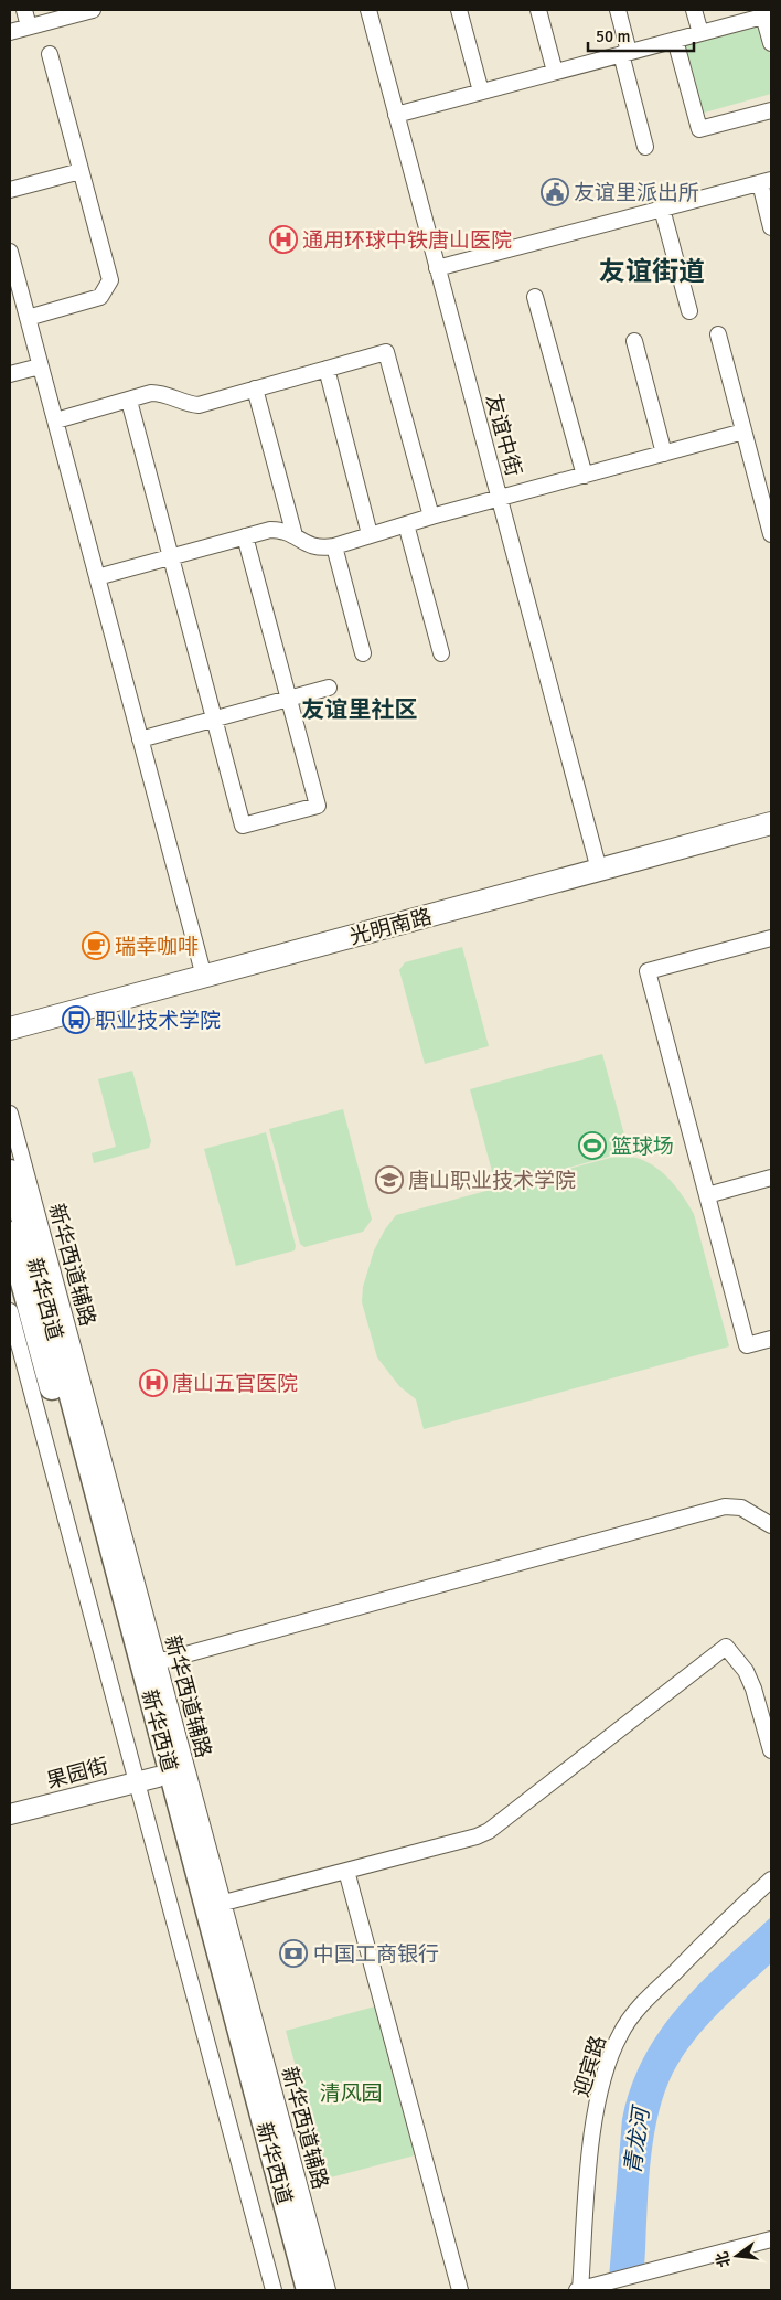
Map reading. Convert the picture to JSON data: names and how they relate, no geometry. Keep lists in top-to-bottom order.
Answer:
{
  "streets": {
    "main road": ["光明南路", "新华西道"],
    "street": [
      "友谊中街",
      "新华西道辅路",
      "果园街",
      "迎宾路"
    ]
  },
  "crossings": [
    ["友谊中街", "光明南路"],
    ["新华西道", "果园街"]
  ],
  "districts": ["友谊街道", "友谊里社区"],
  "water": ["青龙河"],
  "parks": ["清风园"],
  "places": {
    "public building": ["友谊里派出所"],
    "hospital": ["通用环球中铁唐山医院", "唐山五官医院"],
    "cafe": ["瑞幸咖啡"],
    "bus stop": ["职业技术学院"],
    "sports": ["篮球场"],
    "school or university": ["唐山职业技术学院"],
    "bank": ["中国工商银行"]
  },
  "scale_bar": "50 m",
  "north": "left"
}
